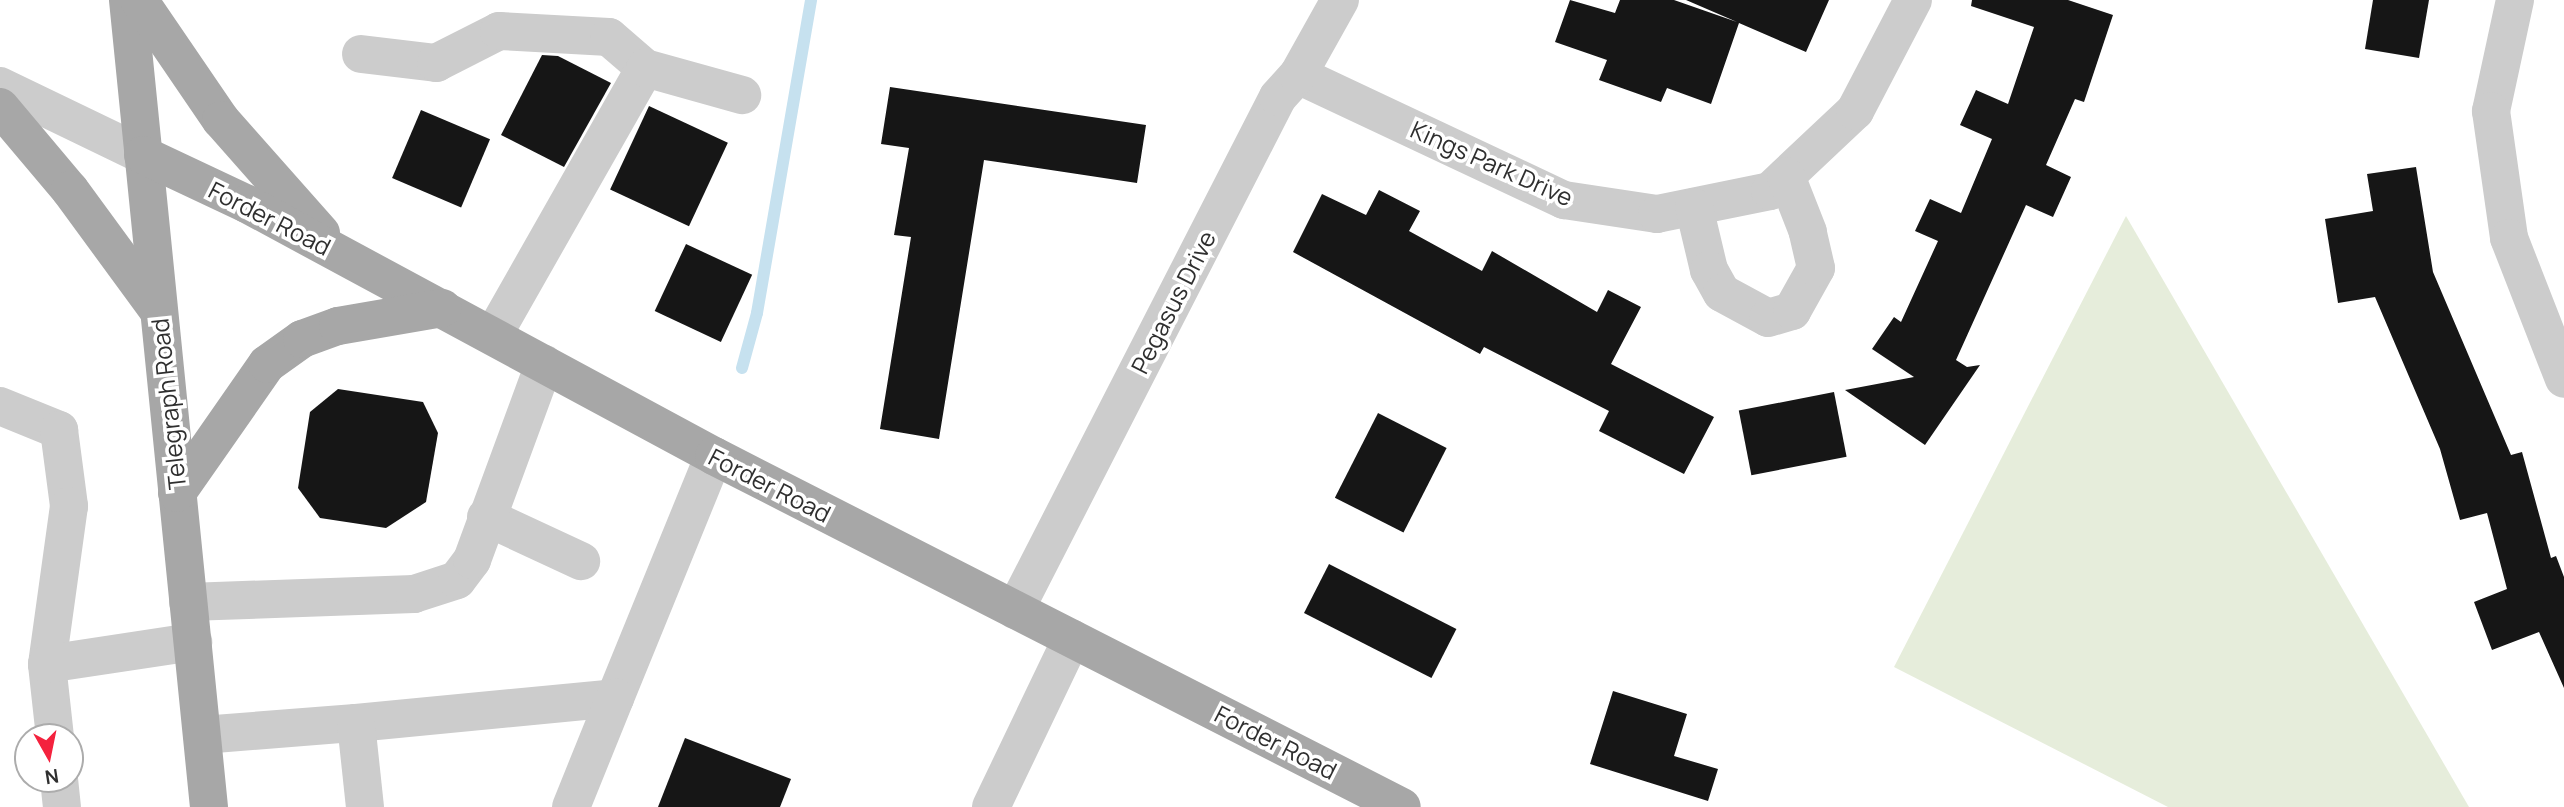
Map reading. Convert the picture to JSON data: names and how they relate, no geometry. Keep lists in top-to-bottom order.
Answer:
{
  "streets": {
    "main road": ["Forder Road", "Telegraph Road"],
    "street": ["Kings Park Drive", "Pegasus Drive"]
  },
  "crossings": [
    ["Kings Park Drive", "Pegasus Drive"],
    ["Forder Road", "Pegasus Drive"],
    ["Forder Road", "Telegraph Road"]
  ],
  "north": "bottom"
}
